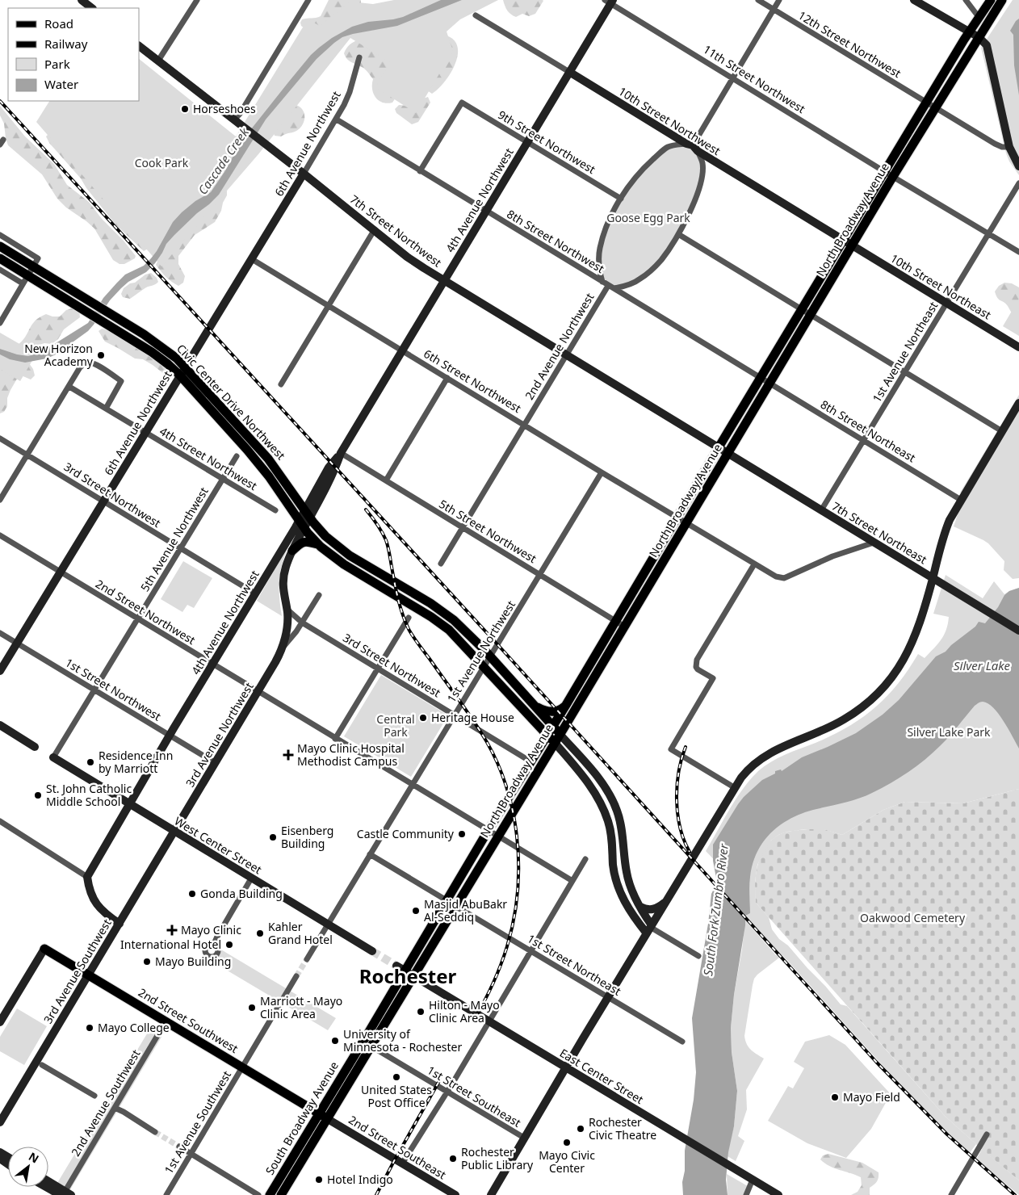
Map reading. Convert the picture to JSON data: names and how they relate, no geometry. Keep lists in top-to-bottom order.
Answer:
{
  "streets": {
    "main road": [
      "10th Street Northwest",
      "6th Avenue Northwest",
      "4th Avenue Northwest",
      "North Broadway Avenue",
      "7th Street Northwest",
      "10th Street Northeast",
      "Civic Center Drive Northwest",
      "7th Street Northeast",
      "3rd Avenue Northwest",
      "West Center Street",
      "3rd Avenue Southwest",
      "2nd Street Southwest",
      "East Center Street",
      "South Broadway Avenue",
      "2nd Street Southeast"
    ],
    "street": [
      "12th Street Northwest",
      "11th Street Northwest",
      "9th Street Northwest",
      "8th Street Northwest",
      "2nd Avenue Northwest",
      "1st Avenue Northeast",
      "6th Street Northwest",
      "8th Street Northeast",
      "4th Street Northwest",
      "3rd Street Northwest",
      "5th Street Northwest",
      "5th Avenue Northwest",
      "2nd Street Northwest",
      "1st Avenue Northwest",
      "1st Street Northwest",
      "1st Street Northeast",
      "1st Street Southeast",
      "2nd Avenue Southwest",
      "1st Avenue Southwest"
    ]
  },
  "crossings": [
    ["12th Street Northwest", "North Broadway Avenue"],
    ["11th Street Northwest", "4th Avenue Northwest"],
    ["11th Street Northwest", "North Broadway Avenue"],
    ["11th Street Northwest", "1st Avenue Northeast"],
    ["10th Street Northwest", "4th Avenue Northwest"],
    ["10th Street Northwest", "North Broadway Avenue"],
    ["10th Street Northwest", "10th Street Northeast"],
    ["10th Street Northwest", "2nd Avenue Northwest"],
    ["9th Street Northwest", "4th Avenue Northwest"],
    ["9th Street Northwest", "8th Street Northwest"],
    ["9th Street Northwest", "2nd Avenue Northwest"],
    ["6th Avenue Northwest", "7th Street Northwest"],
    ["6th Avenue Northwest", "8th Street Northwest"],
    ["6th Avenue Northwest", "6th Street Northwest"],
    ["6th Avenue Northwest", "Civic Center Drive Northwest"],
    ["6th Avenue Northwest", "4th Street Northwest"],
    ["6th Avenue Northwest", "3rd Street Northwest"],
    ["6th Avenue Northwest", "2nd Street Northwest"],
    ["6th Avenue Northwest", "1st Street Northwest"],
    ["4th Avenue Northwest", "7th Street Northwest"],
    ["4th Avenue Northwest", "8th Street Northwest"],
    ["4th Avenue Northwest", "6th Street Northwest"],
    ["4th Avenue Northwest", "Civic Center Drive Northwest"],
    ["4th Avenue Northwest", "3rd Street Northwest"],
    ["4th Avenue Northwest", "5th Street Northwest"],
    ["4th Avenue Northwest", "2nd Street Northwest"],
    ["4th Avenue Northwest", "1st Street Northwest"],
    ["4th Avenue Northwest", "3rd Avenue Northwest"],
    ["4th Avenue Northwest", "West Center Street"],
    ["North Broadway Avenue", "7th Street Northwest"],
    ["North Broadway Avenue", "8th Street Northwest"],
    ["North Broadway Avenue", "10th Street Northeast"],
    ["North Broadway Avenue", "6th Street Northwest"],
    ["North Broadway Avenue", "Civic Center Drive Northwest"],
    ["North Broadway Avenue", "8th Street Northeast"],
    ["North Broadway Avenue", "3rd Street Northwest"],
    ["North Broadway Avenue", "5th Street Northwest"],
    ["North Broadway Avenue", "7th Street Northeast"],
    ["North Broadway Avenue", "2nd Street Northwest"],
    ["North Broadway Avenue", "1st Street Northeast"],
    ["North Broadway Avenue", "East Center Street"],
    ["North Broadway Avenue", "South Broadway Avenue"],
    ["7th Street Northwest", "2nd Avenue Northwest"],
    ["7th Street Northwest", "7th Street Northeast"],
    ["8th Street Northwest", "2nd Avenue Northwest"],
    ["8th Street Northwest", "8th Street Northeast"],
    ["10th Street Northeast", "1st Avenue Northeast"],
    ["2nd Avenue Northwest", "6th Street Northwest"],
    ["2nd Avenue Northwest", "5th Street Northwest"],
    ["1st Avenue Northeast", "8th Street Northeast"],
    ["1st Avenue Northeast", "7th Street Northeast"],
    ["6th Street Northwest", "7th Street Northeast"],
    ["6th Street Northwest", "1st Avenue Northwest"],
    ["Civic Center Drive Northwest", "1st Avenue Northwest"],
    ["Civic Center Drive Northwest", "3rd Avenue Northwest"],
    ["4th Street Northwest", "5th Avenue Northwest"],
    ["3rd Street Northwest", "5th Avenue Northwest"],
    ["3rd Street Northwest", "1st Avenue Northwest"],
    ["3rd Street Northwest", "3rd Avenue Northwest"],
    ["5th Street Northwest", "1st Avenue Northwest"],
    ["5th Avenue Northwest", "2nd Street Northwest"],
    ["5th Avenue Northwest", "1st Street Northwest"],
    ["5th Avenue Northwest", "West Center Street"],
    ["2nd Street Northwest", "1st Avenue Northwest"],
    ["2nd Street Northwest", "3rd Avenue Northwest"],
    ["1st Avenue Northwest", "West Center Street"],
    ["1st Street Northwest", "3rd Avenue Northwest"],
    ["3rd Avenue Northwest", "West Center Street"],
    ["3rd Avenue Northwest", "3rd Avenue Southwest"],
    ["West Center Street", "3rd Avenue Southwest"],
    ["3rd Avenue Southwest", "2nd Street Southwest"],
    ["2nd Street Southwest", "2nd Avenue Southwest"],
    ["2nd Street Southwest", "South Broadway Avenue"],
    ["2nd Street Southwest", "1st Avenue Southwest"],
    ["2nd Street Southwest", "2nd Street Southeast"],
    ["East Center Street", "South Broadway Avenue"],
    ["1st Street Southeast", "South Broadway Avenue"],
    ["South Broadway Avenue", "2nd Street Southeast"]
  ],
  "districts": ["Rochester"],
  "water": ["Cascade Creek", "Silver Lake", "South Fork Zumbro River"],
  "parks": [
    "Cook Park",
    "Goose Egg Park",
    "Central Park",
    "Silver Lake Park",
    "Oakwood Cemetery"
  ],
  "places": {
    "other": [
      "Horseshoes",
      "New Horizon Academy",
      "Heritage House",
      "Residence Inn by Marriott",
      "St. John Catholic Middle School",
      "Castle Community",
      "Eisenberg Building",
      "Gonda Building",
      "Masjid AbuBakr Al-Seddiq",
      "Kahler Grand Hotel",
      "International Hotel",
      "Mayo Building",
      "Marriott - Mayo Clinic Area",
      "Hilton - Mayo Clinic Area",
      "Mayo College",
      "University of Minnesota - Rochester",
      "United States Post Office",
      "Mayo Field",
      "Rochester Civic Theatre",
      "Mayo Civic Center",
      "Rochester Public Library",
      "Hotel Indigo"
    ],
    "health": ["Mayo Clinic Hospital Methodist Campus", "Mayo Clinic"]
  },
  "legend": [
    "Road",
    "Railway",
    "Park",
    "Water"
  ],
  "north": "top right"
}
